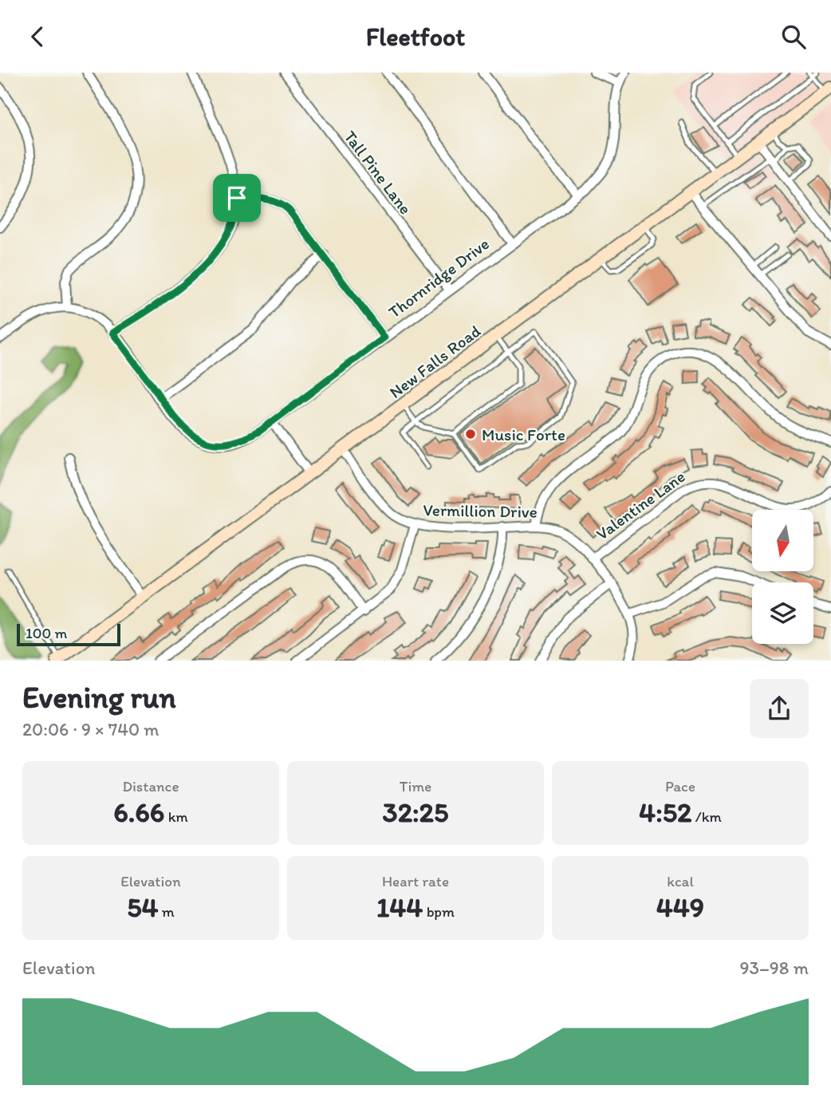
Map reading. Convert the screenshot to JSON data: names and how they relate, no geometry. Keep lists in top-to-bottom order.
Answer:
{
  "streets": {
    "main road": ["New Falls Road"],
    "street": [
      "Tall Pine Lane",
      "Thornridge Drive",
      "Valentine Lane",
      "Vermillion Drive"
    ]
  },
  "crossings": [
    ["Tall Pine Lane", "Thornridge Drive"],
    ["New Falls Road", "Vermillion Drive"],
    ["Valentine Lane", "Vermillion Drive"]
  ],
  "places": ["Music Forte"],
  "scale_bar": "100 m",
  "north": "bottom",
  "page": {
    "header": "Fleetfoot",
    "scale": "100 m",
    "heading": ["Evening run", "20:06 · 9 × 740 m"],
    "stats": [
      ["Distance", "6.66 km"],
      ["Time", "32:25"],
      ["Pace", "4:52 /km"],
      ["Elevation", "54 m"],
      ["Heart rate", "144 bpm"],
      ["kcal", "449"]
    ],
    "chart": ["Elevation", "93–98 m"]
  }
}
